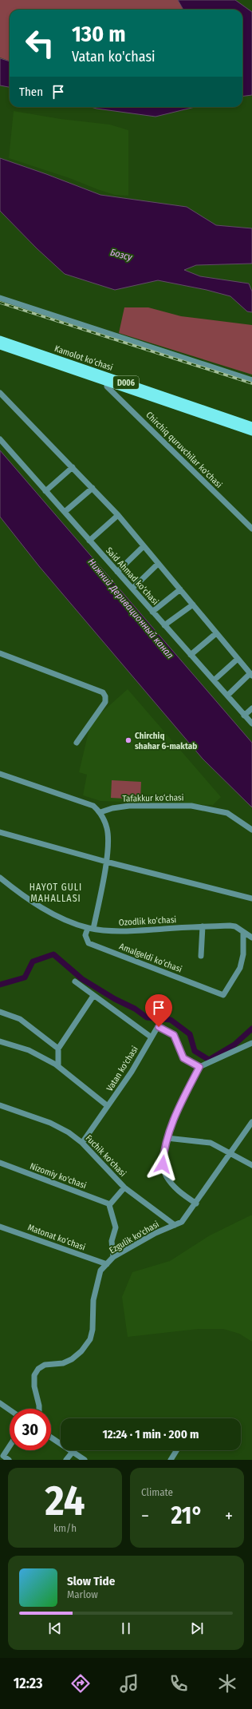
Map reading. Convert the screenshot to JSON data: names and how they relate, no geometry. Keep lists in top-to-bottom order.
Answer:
{
  "streets": {
    "main road": ["Kamolot ko‘chasi", "D006"],
    "street": [
      "Chirchiq quruvchilar ko'chasi",
      "Said Ahmad ko‘chasi",
      "Tafakkur ko‘chasi",
      "Ozodlik ko‘chasi",
      "Amalgeldi ko‘chasi",
      "Vatan ko'chasi",
      "Fuchik ko'chasi",
      "Nizomiy ko'chasi",
      "Matonat ko‘chasi",
      "Ezgulik ko'chasi"
    ]
  },
  "crossings": [
    ["D006", "Chirchiq quruvchilar ko'chasi"],
    ["Ozodlik ko‘chasi", "Amalgeldi ko‘chasi"],
    ["Vatan ko'chasi", "Fuchik ko'chasi"],
    ["Fuchik ko'chasi", "Ezgulik ko'chasi"],
    ["Matonat ko‘chasi", "Ezgulik ko'chasi"]
  ],
  "districts": ["HAYOT GULI MAHALLASI"],
  "water": ["Бозсу", "Нижний Деривационный канал"],
  "places": ["Chirchiq shahar 6-maktab"],
  "page": {
    "turn": ["130 m", "Vatan ko'chasi"],
    "then": "Then",
    "limit": "30",
    "trip": "12:24 · 1 min · 200 m",
    "tile": [
      ["24", "km/h"],
      "Climate"
    ],
    "heat": ["−", "21°", "+"],
    "song": ["Slow Tide", "Marlow"],
    "tabs": "12:23"
  }
}
